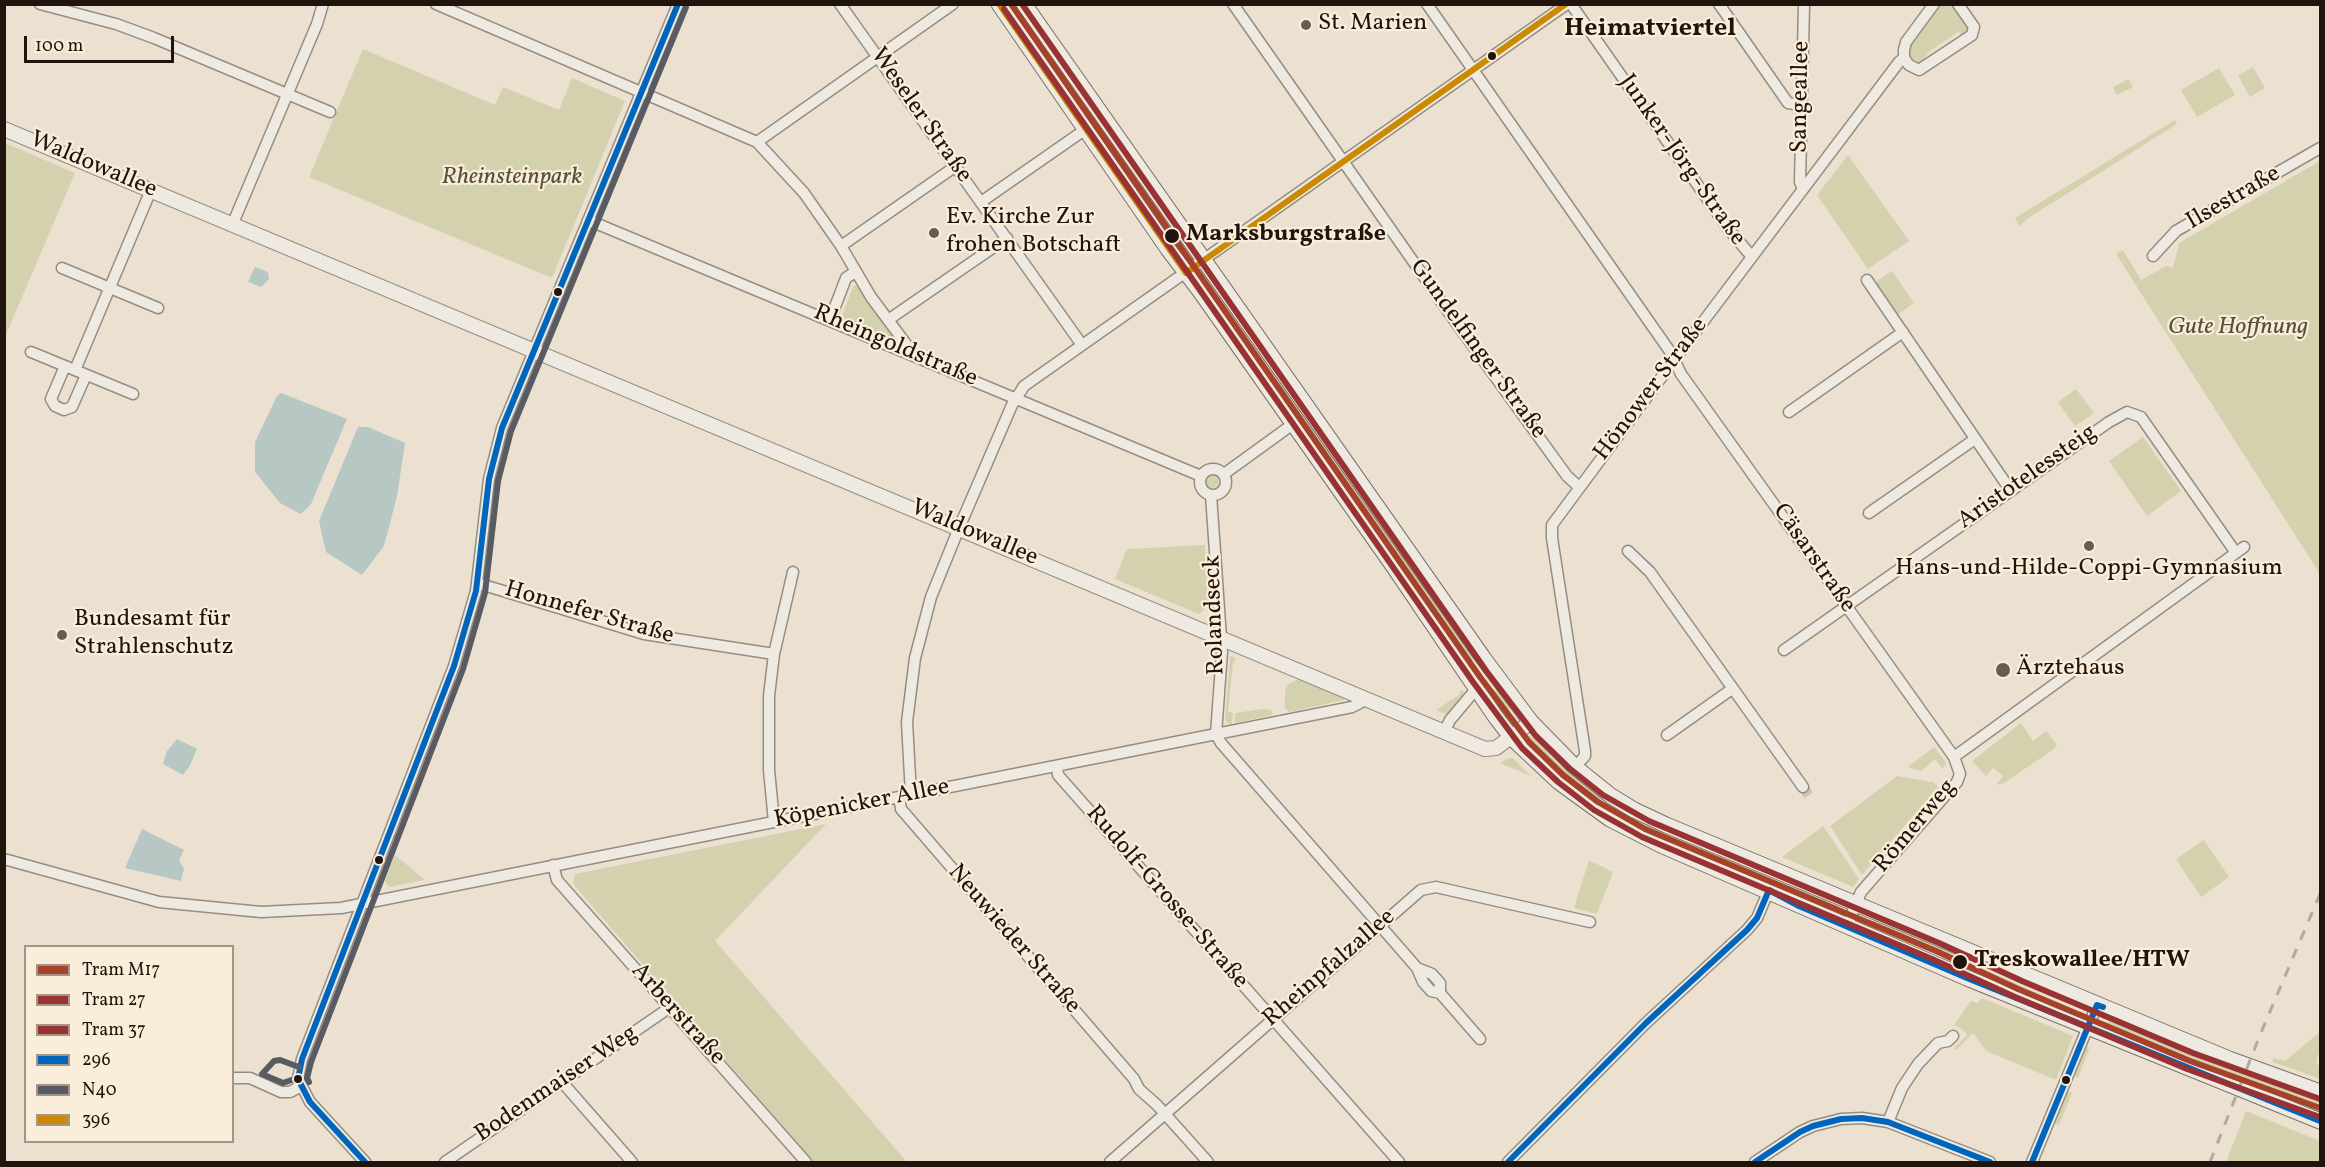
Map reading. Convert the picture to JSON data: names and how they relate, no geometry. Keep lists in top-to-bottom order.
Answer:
{
  "streets": {
    "street": [
      "Sangeallee",
      "Weseler Straße",
      "Junker-Jörg-Straße",
      "Waldowallee",
      "Ilsestraße",
      "Rheingoldstraße",
      "Gundelfinger Straße",
      "Hönower Straße",
      "Aristotelessteig",
      "Cäsarstraße",
      "Honnefer Straße",
      "Rolandseck",
      "Köpenicker Allee",
      "Römerweg",
      "Rudolf-Grosse-Straße",
      "Neuwieder Straße",
      "Rheinpfalzallee",
      "Arberstraße",
      "Bodenmaiser Weg"
    ]
  },
  "crossings": [
    ["Sangeallee", "Hönower Straße"],
    ["Junker-Jörg-Straße", "Hönower Straße"],
    ["Waldowallee", "Rolandseck"],
    ["Waldowallee", "Köpenicker Allee"],
    ["Rheingoldstraße", "Rolandseck"],
    ["Gundelfinger Straße", "Hönower Straße"],
    ["Hönower Straße", "Cäsarstraße"],
    ["Aristotelessteig", "Cäsarstraße"],
    ["Aristotelessteig", "Römerweg"],
    ["Cäsarstraße", "Römerweg"],
    ["Rolandseck", "Köpenicker Allee"],
    ["Köpenicker Allee", "Rudolf-Grosse-Straße"],
    ["Köpenicker Allee", "Neuwieder Straße"],
    ["Köpenicker Allee", "Arberstraße"],
    ["Rudolf-Grosse-Straße", "Rheinpfalzallee"],
    ["Neuwieder Straße", "Rheinpfalzallee"],
    ["Arberstraße", "Bodenmaiser Weg"]
  ],
  "districts": ["Heimatviertel"],
  "parks": ["Rheinsteinpark", "Gute Hoffnung"],
  "places": [
    "St. Marien",
    "Ev. Kirche Zur frohen Botschaft",
    "Marksburgstraße",
    "Hans-und-Hilde-Coppi-Gymnasium",
    "Bundesamt für Strahlenschutz",
    "Ärztehaus",
    "Treskowallee/HTW"
  ],
  "lines": [
    "tram line M17",
    "tram line 37",
    "transit line 296",
    "transit line 396",
    "transit line N40",
    "tram line 27"
  ],
  "legend": [
    "Tram M17",
    "Tram 27",
    "Tram 37",
    "296",
    "N40",
    "396"
  ],
  "scale_bar": "100 m"
}
